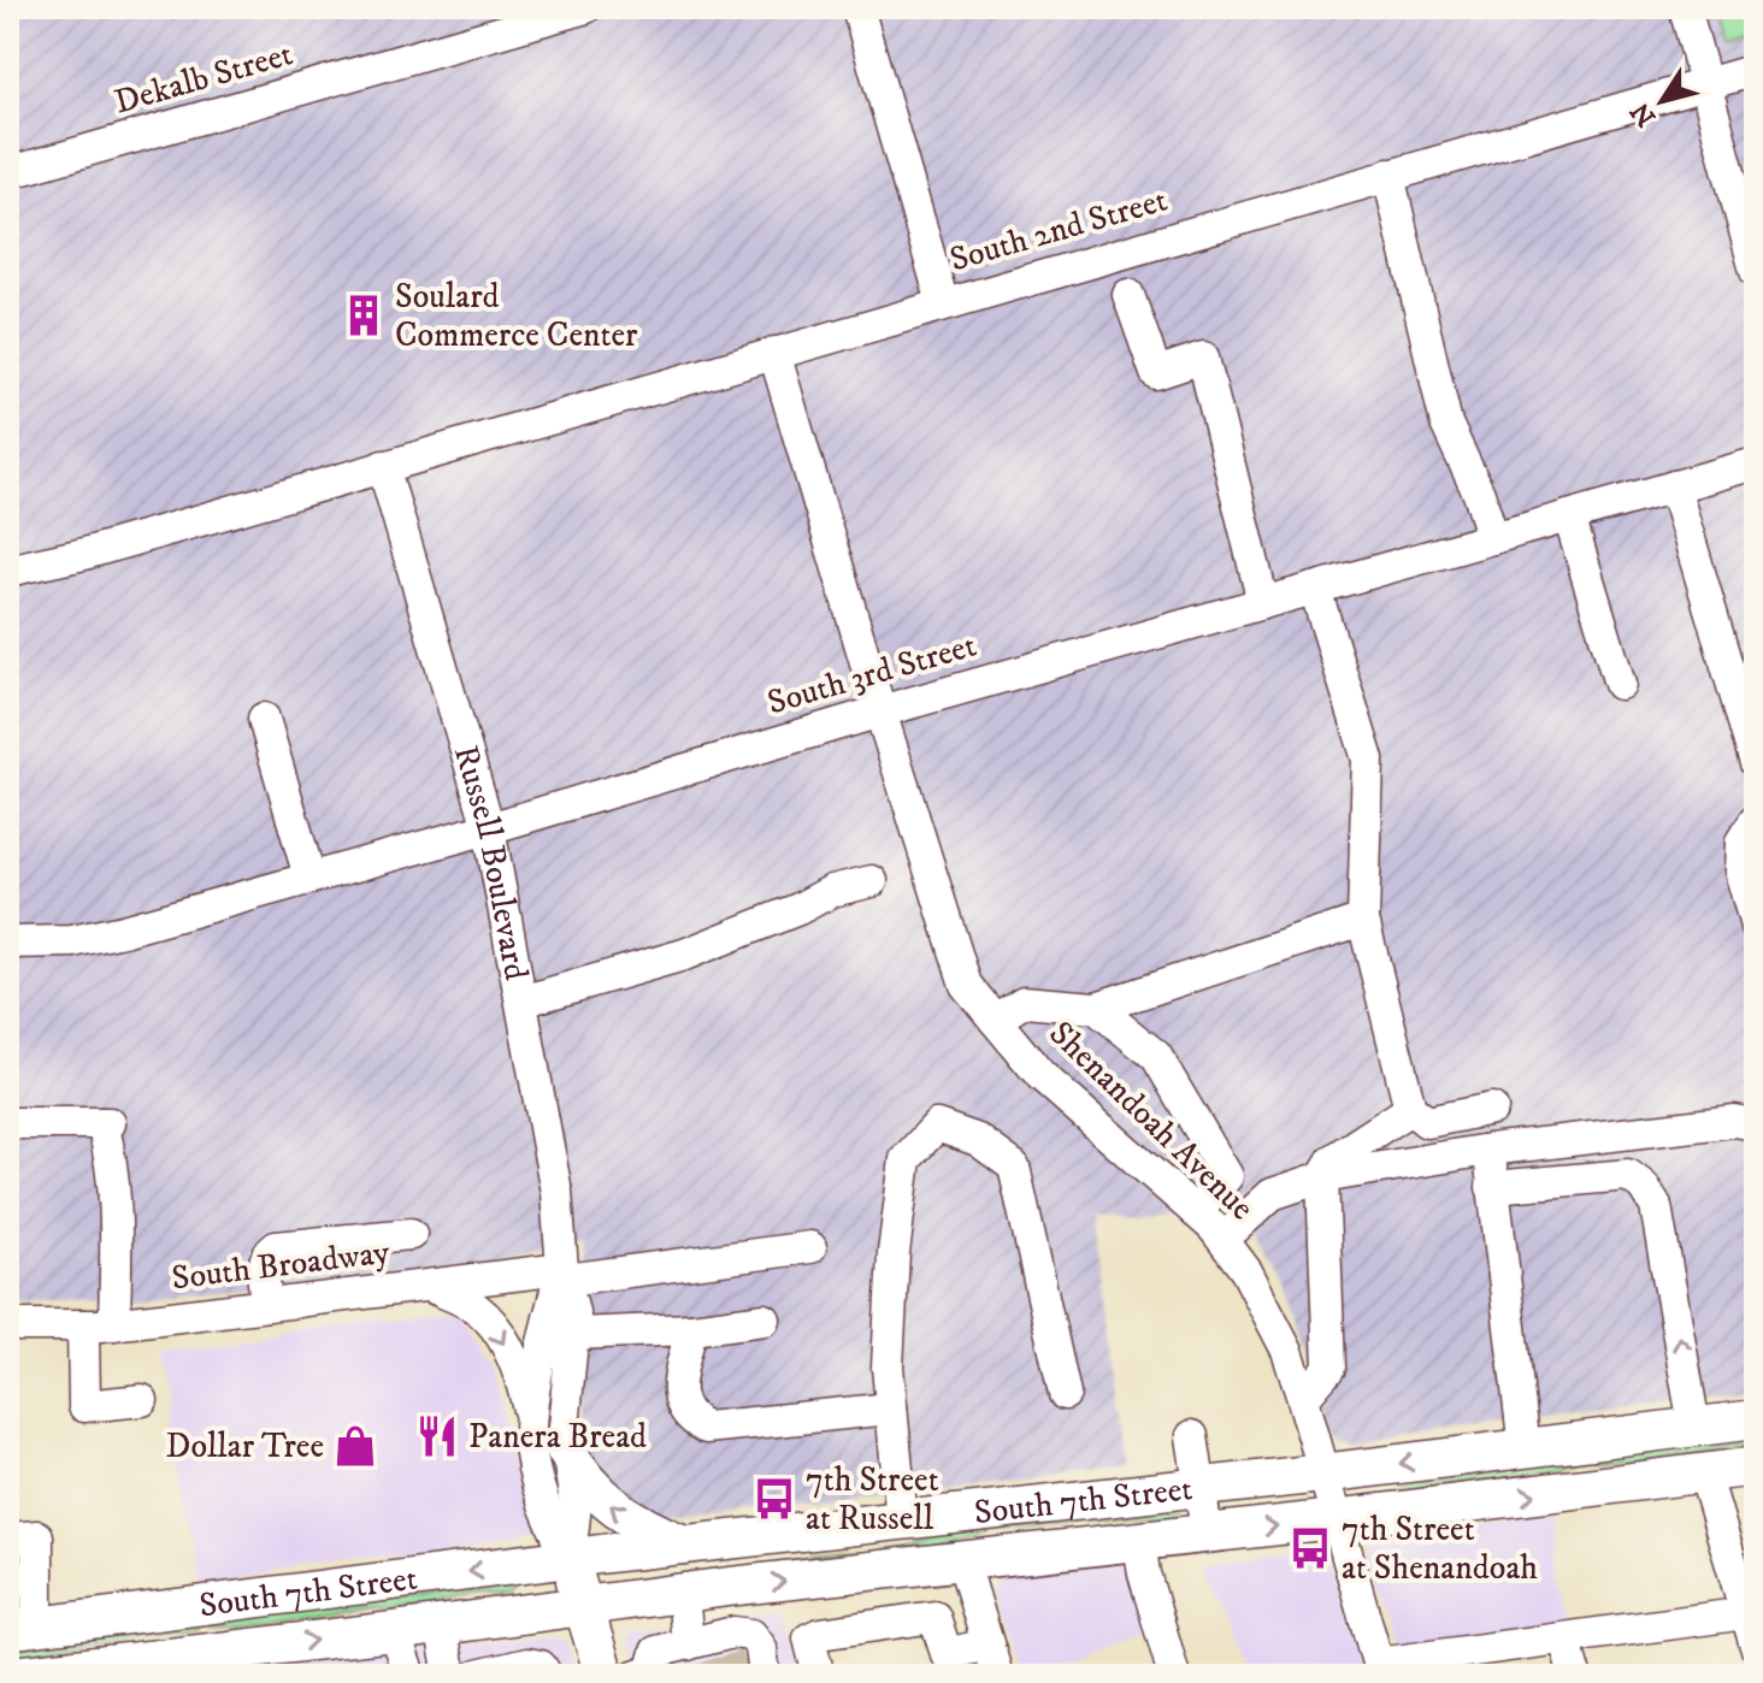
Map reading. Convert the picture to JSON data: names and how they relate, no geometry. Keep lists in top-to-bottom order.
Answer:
{
  "streets": {
    "main road": ["Russell Boulevard", "South 7th Street"],
    "street": [
      "Dekalb Street",
      "South 2nd Street",
      "South 3rd Street",
      "Shenandoah Avenue",
      "South Broadway"
    ]
  },
  "crossings": [
    ["South 2nd Street", "Russell Boulevard"],
    ["South 2nd Street", "Shenandoah Avenue"],
    ["South 3rd Street", "Russell Boulevard"],
    ["South 3rd Street", "Shenandoah Avenue"],
    ["Russell Boulevard", "South Broadway"],
    ["Russell Boulevard", "South 7th Street"],
    ["Shenandoah Avenue", "South 7th Street"]
  ],
  "places": {
    "building": ["Soulard Commerce Center"],
    "restaurant": ["Panera Bread"],
    "shop": ["Dollar Tree"],
    "bus stop": ["7th Street at Russell", "7th Street at Shenandoah"]
  },
  "north": "bottom left"
}
